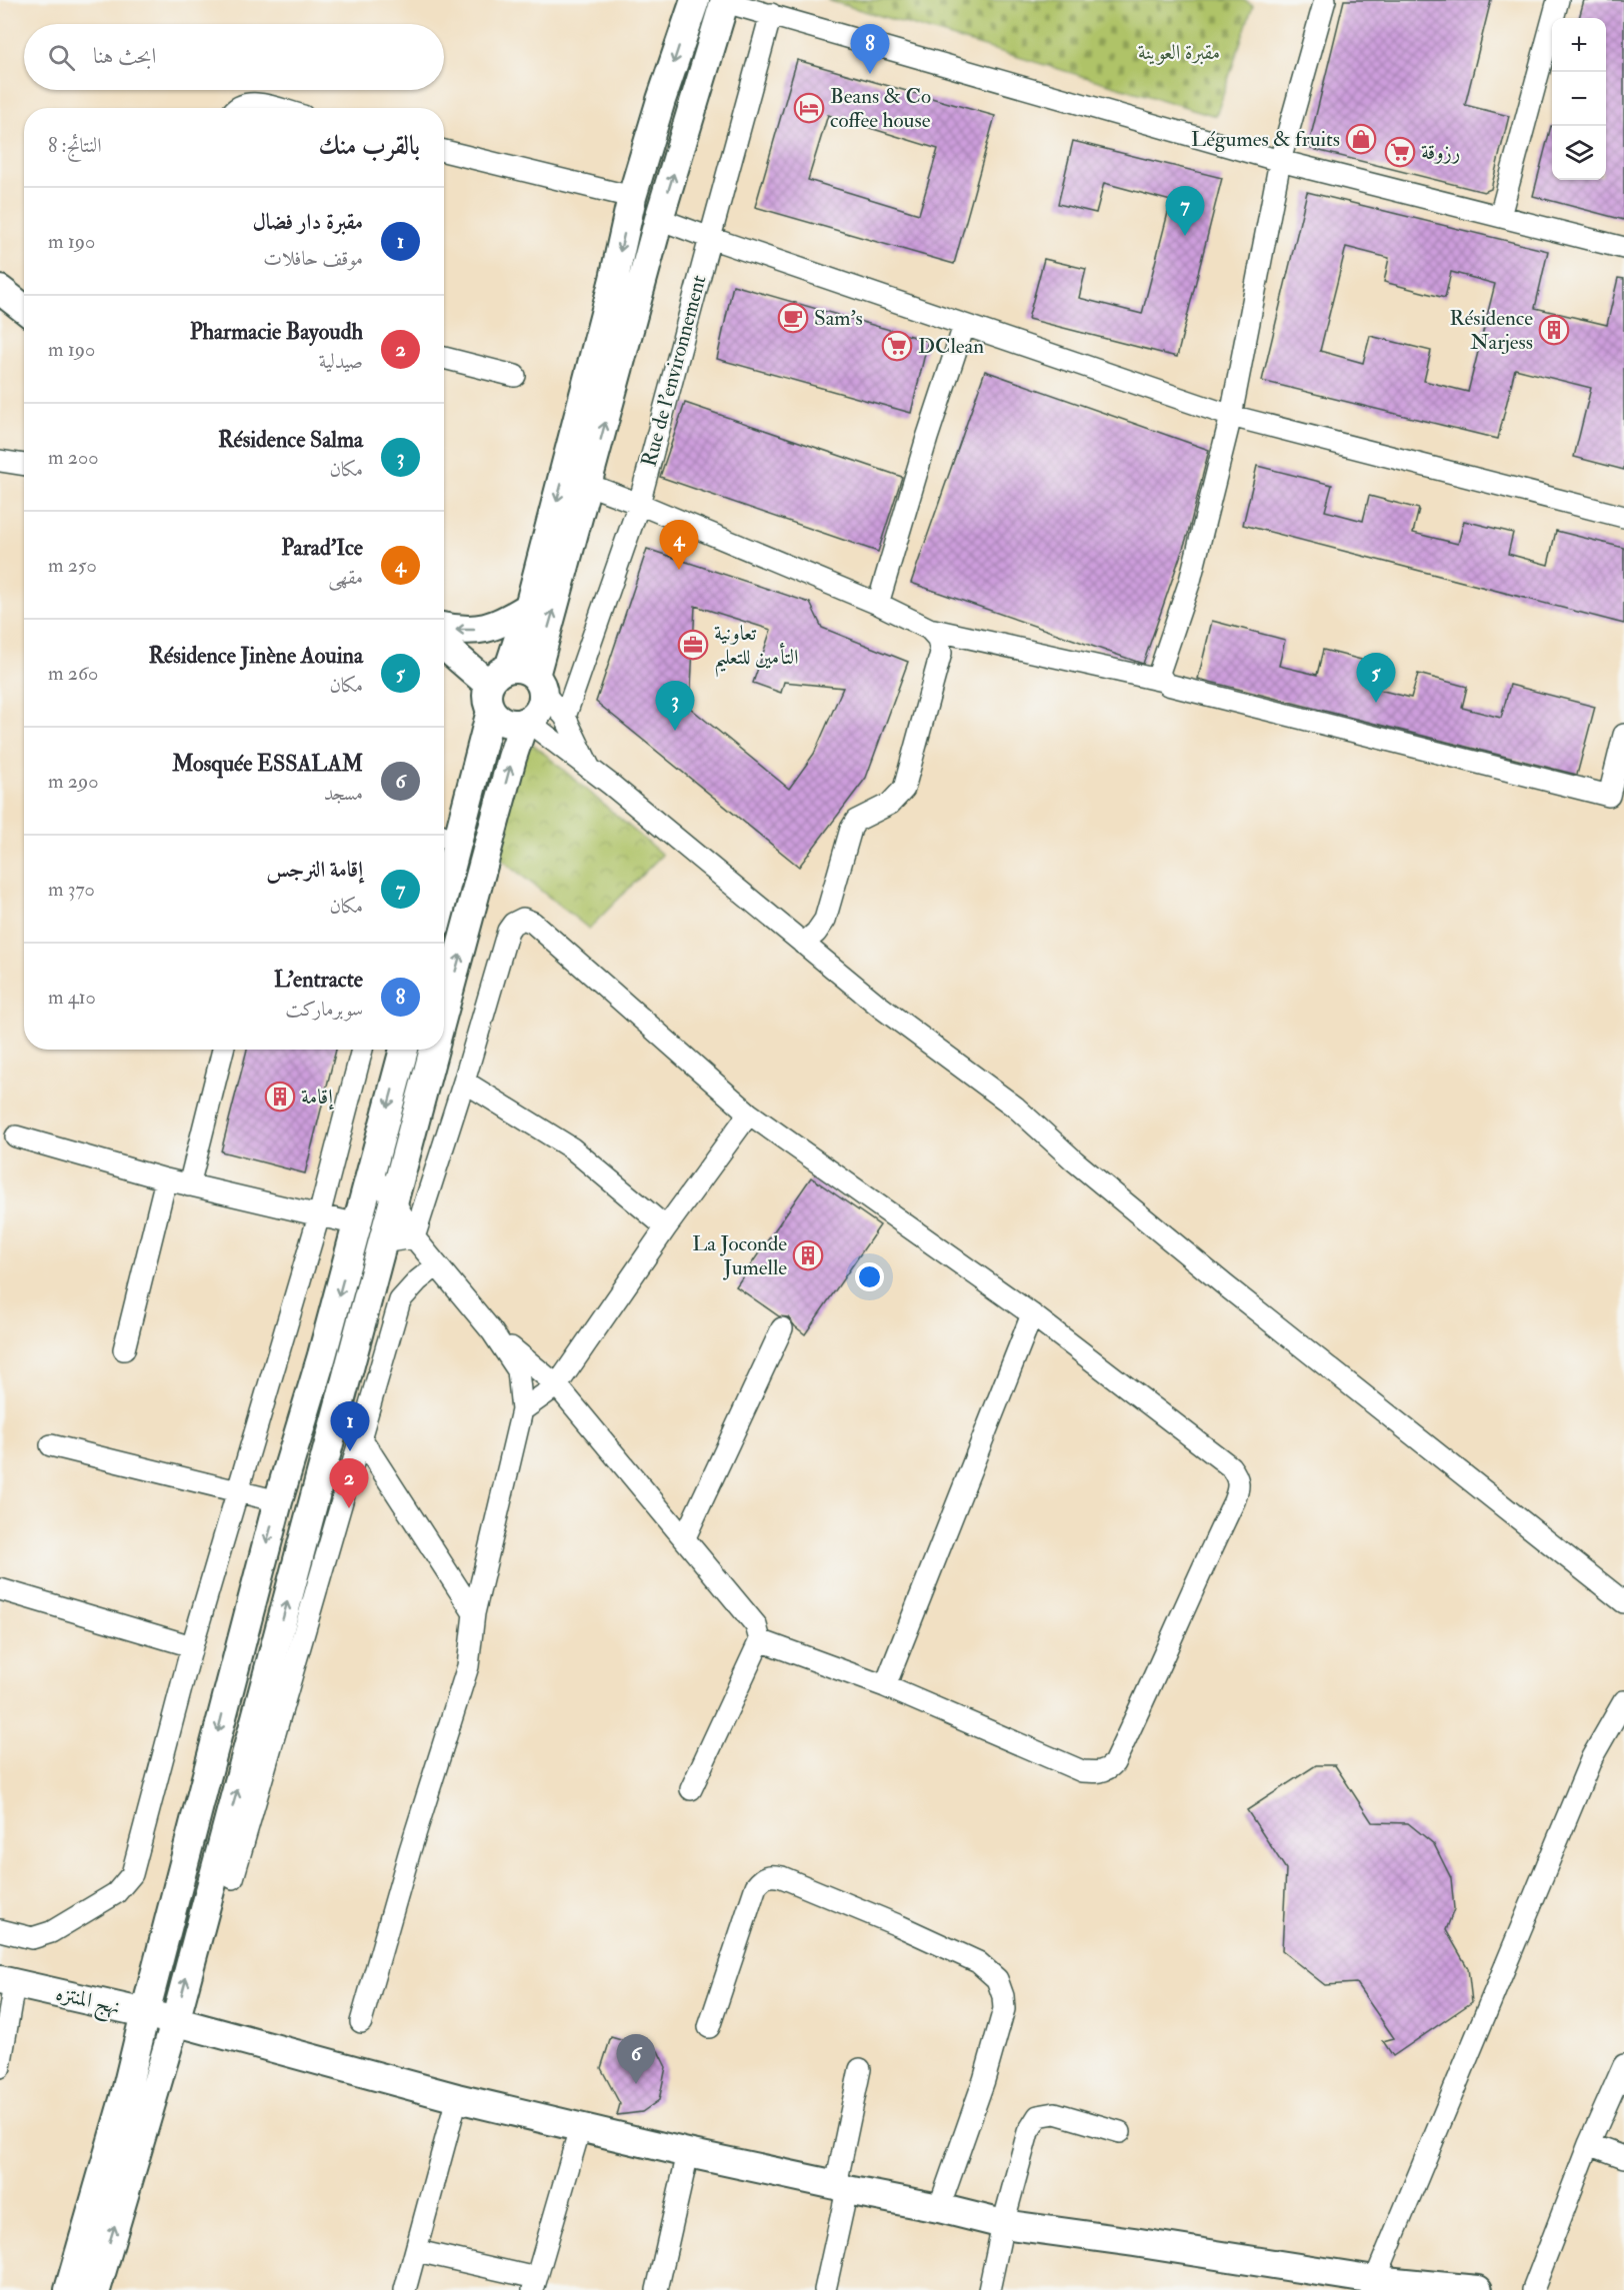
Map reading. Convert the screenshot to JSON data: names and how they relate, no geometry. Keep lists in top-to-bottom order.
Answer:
{
  "streets": {
    "main road": ["نهج المنتزه"],
    "street": ["Rue de l'environnement"]
  },
  "parks": ["مقبرة العوينة"],
  "places": {
    "hotel": ["Beans & Co coffee house"],
    "shop": ["Légumes & fruits"],
    "supermarket": ["رزوقة", "DClean"],
    "cafe": ["Sam's"],
    "building": ["Résidence Narjess", "إقامة", "La Joconde Jumelle"],
    "office": ["تعاونية التأمين للتعليم"]
  },
  "page": {
    "map_buttons": ["+", "−"],
    "pins": [
      "8",
      "7",
      "4",
      "5",
      "3",
      "1",
      "2",
      "6"
    ],
    "search": "ابحث هنا",
    "heading": ["بالقرب منك", "النتائج: 8"],
    "list": [
      {
        "mark": "1",
        "name": "مقبرة دار فضال",
        "note": "موقف حافلات",
        "value": "190 m"
      },
      {
        "mark": "2",
        "name": "Pharmacie Bayoudh",
        "note": "صيدلية",
        "value": "190 m"
      },
      {
        "mark": "3",
        "name": "Résidence Salma",
        "note": "مكان",
        "value": "200 m"
      },
      {
        "mark": "4",
        "name": "Parad'Ice",
        "note": "مقهى",
        "value": "250 m"
      },
      {
        "mark": "5",
        "name": "Résidence Jinène Aouina",
        "note": "مكان",
        "value": "260 m"
      },
      {
        "mark": "6",
        "name": "Mosquée ESSALAM",
        "note": "مسجد",
        "value": "290 m"
      },
      {
        "mark": "7",
        "name": "إقامة النرجس",
        "note": "مكان",
        "value": "370 m"
      },
      {
        "mark": "8",
        "name": "L'entracte",
        "note": "سوبرماركت",
        "value": "410 m"
      }
    ]
  }
}
